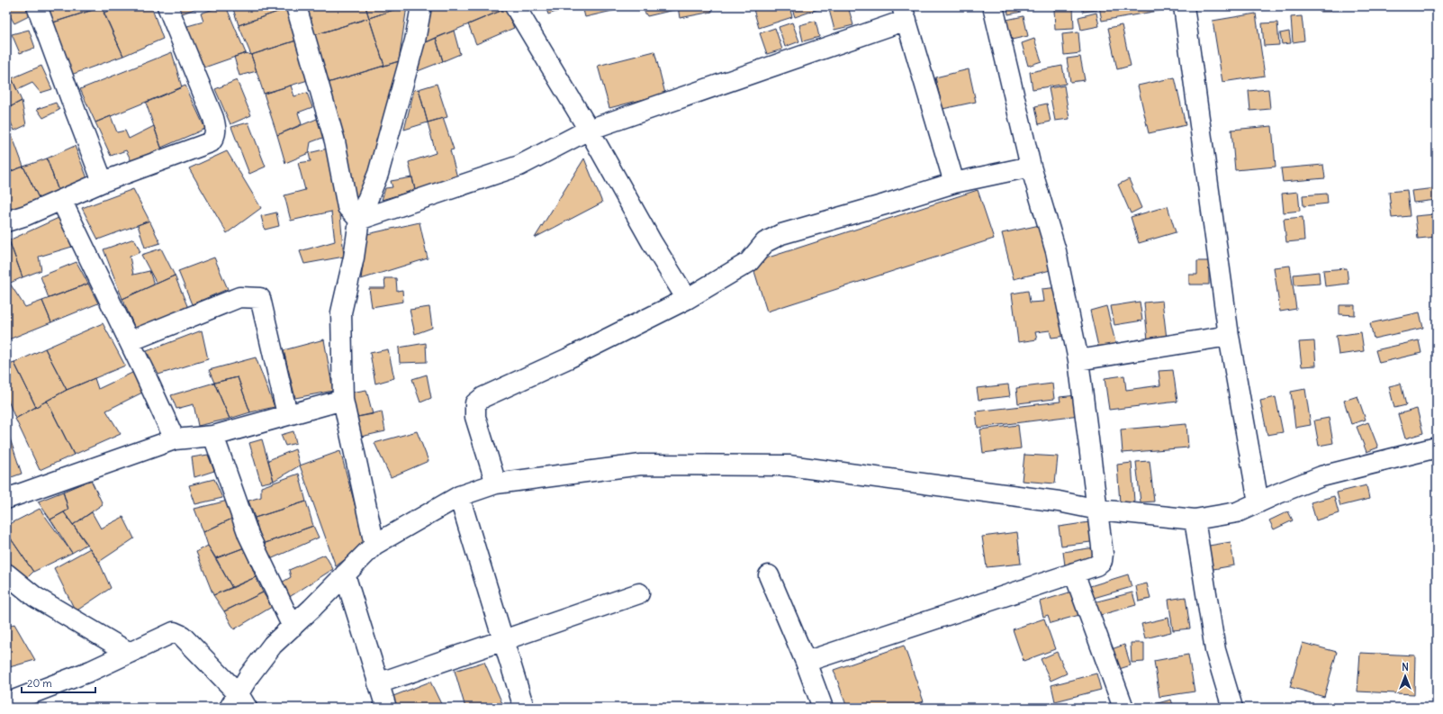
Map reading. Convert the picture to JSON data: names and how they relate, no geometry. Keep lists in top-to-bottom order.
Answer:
{
  "scale_bar": "20 m",
  "north": "top"
}
